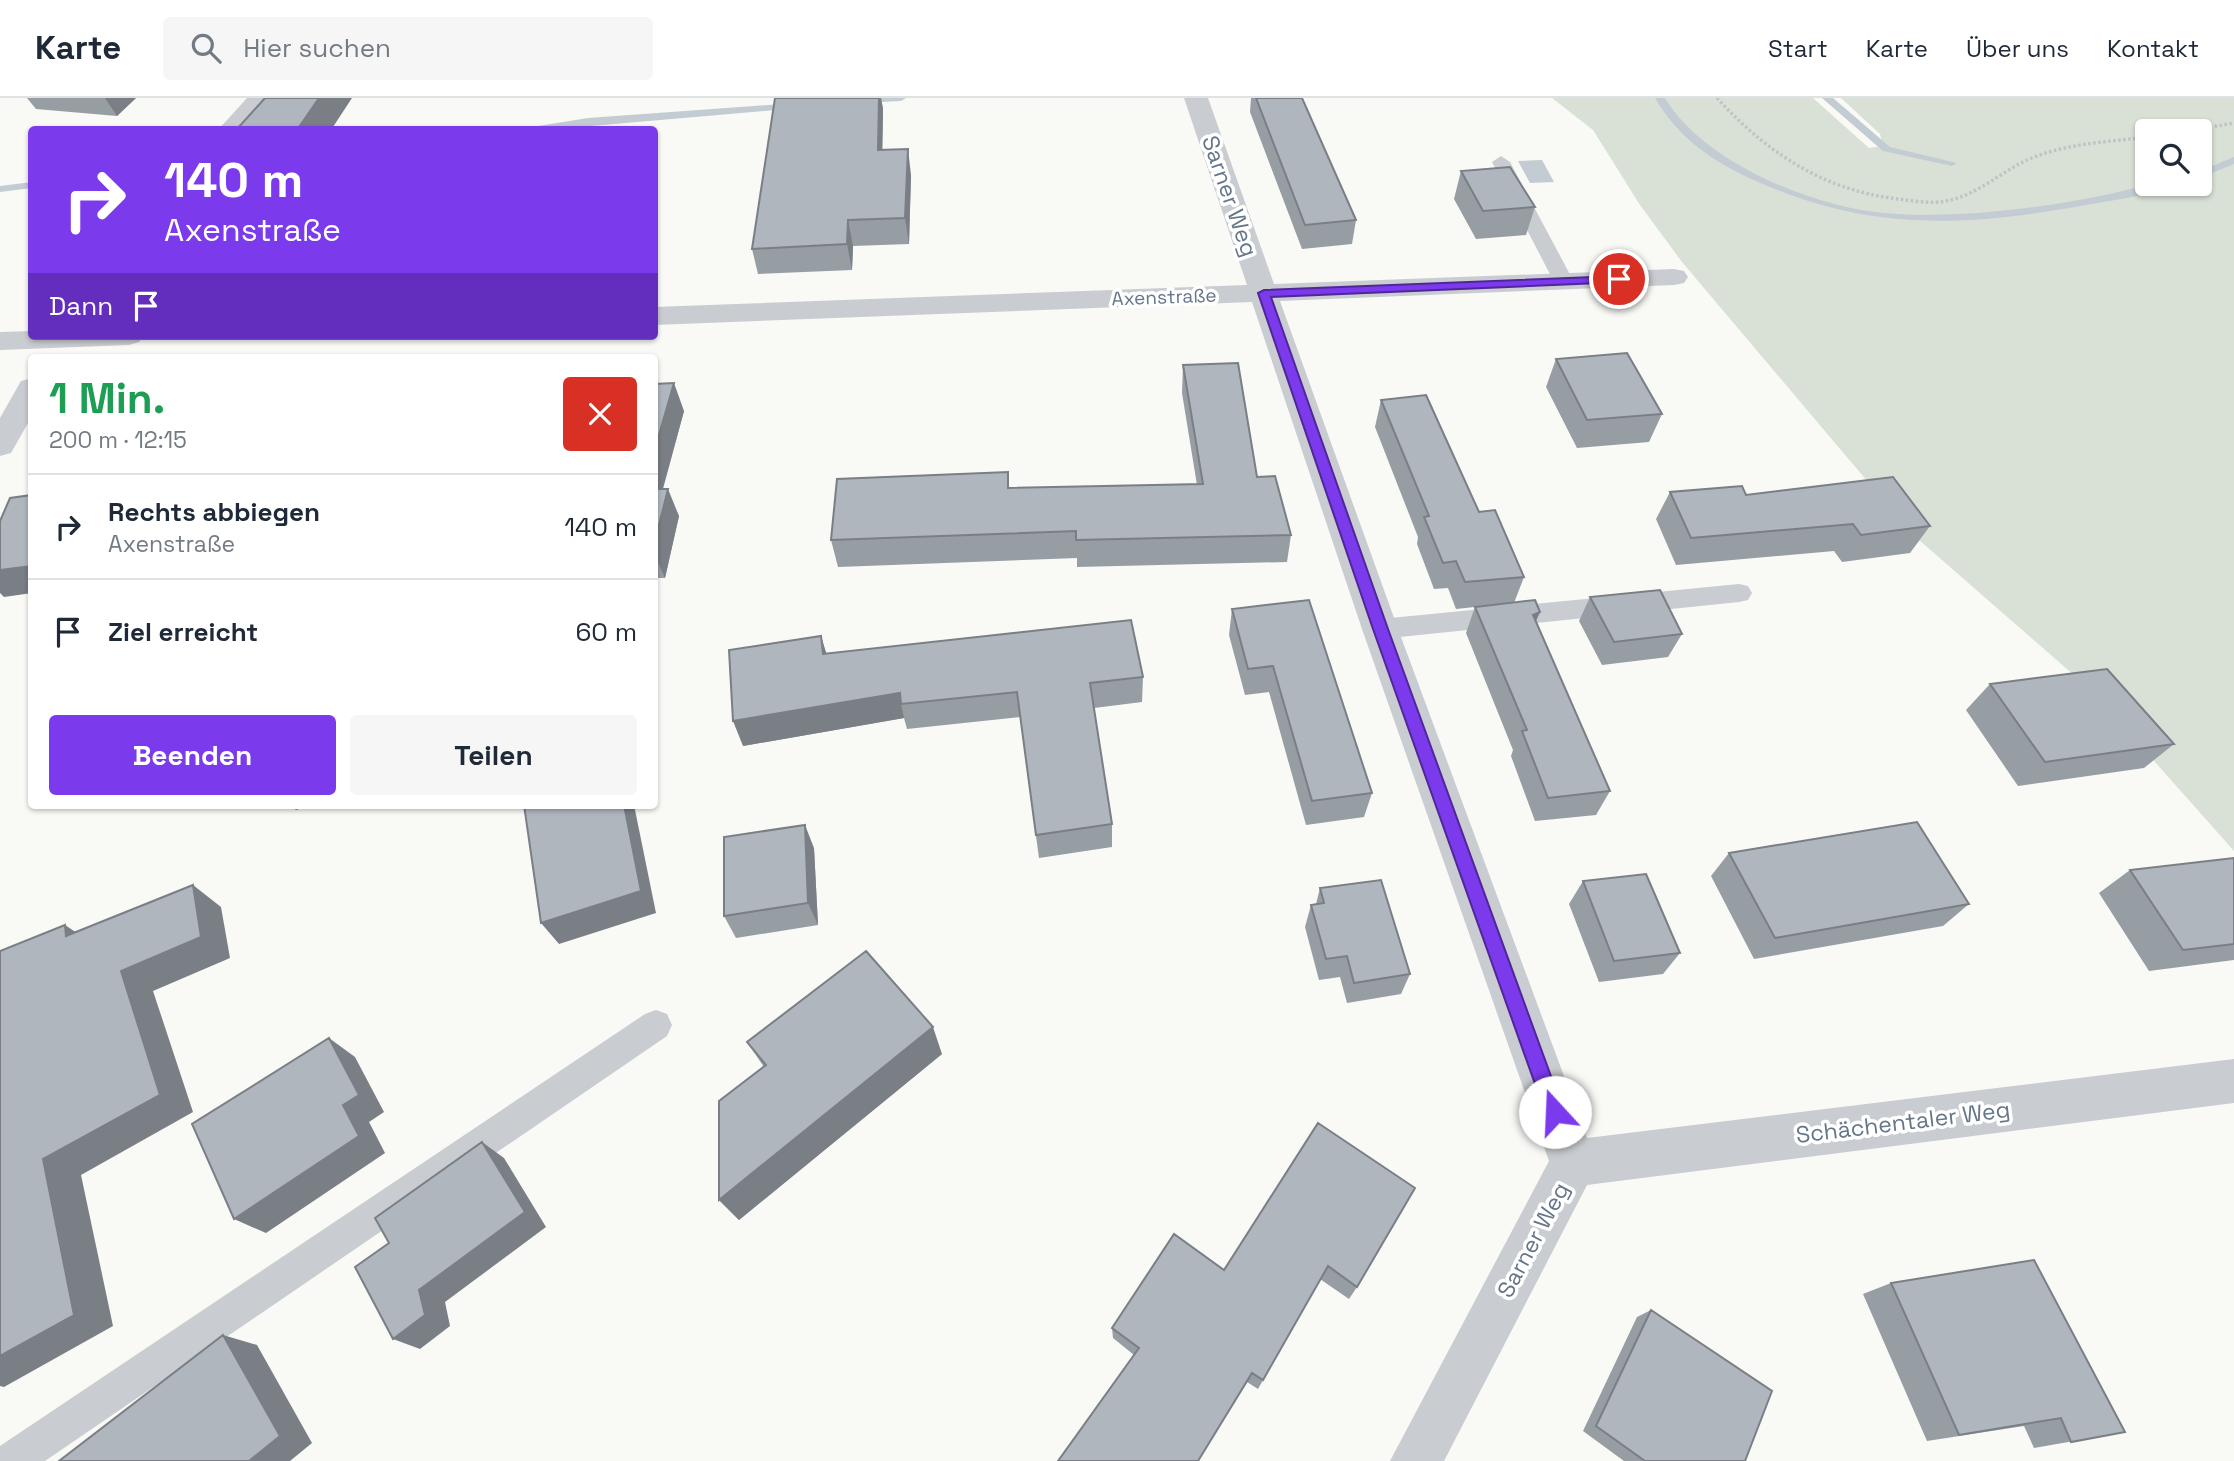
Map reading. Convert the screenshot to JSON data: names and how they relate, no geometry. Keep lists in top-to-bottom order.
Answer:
{
  "streets": {
    "street": ["Sarner Weg", "Axenstraße", "Schächentaler Weg"]
  },
  "crossings": [
    ["Sarner Weg", "Axenstraße"],
    ["Sarner Weg", "Schächentaler Weg"]
  ],
  "page": {
    "header": "Karte",
    "search": "Hier suchen",
    "nav": [
      "Start",
      "Karte",
      "Über uns",
      "Kontakt"
    ],
    "turn": ["140 m", "Axenstraße"],
    "then": "Dann",
    "heading": ["1 Min.", "200 m · 12:15"],
    "list": [
      {
        "name": "Rechts abbiegen",
        "note": "Axenstraße",
        "value": "140 m"
      },
      {
        "name": "Ziel erreicht",
        "value": "60 m"
      }
    ],
    "buttons": ["Beenden", "Teilen"]
  }
}
